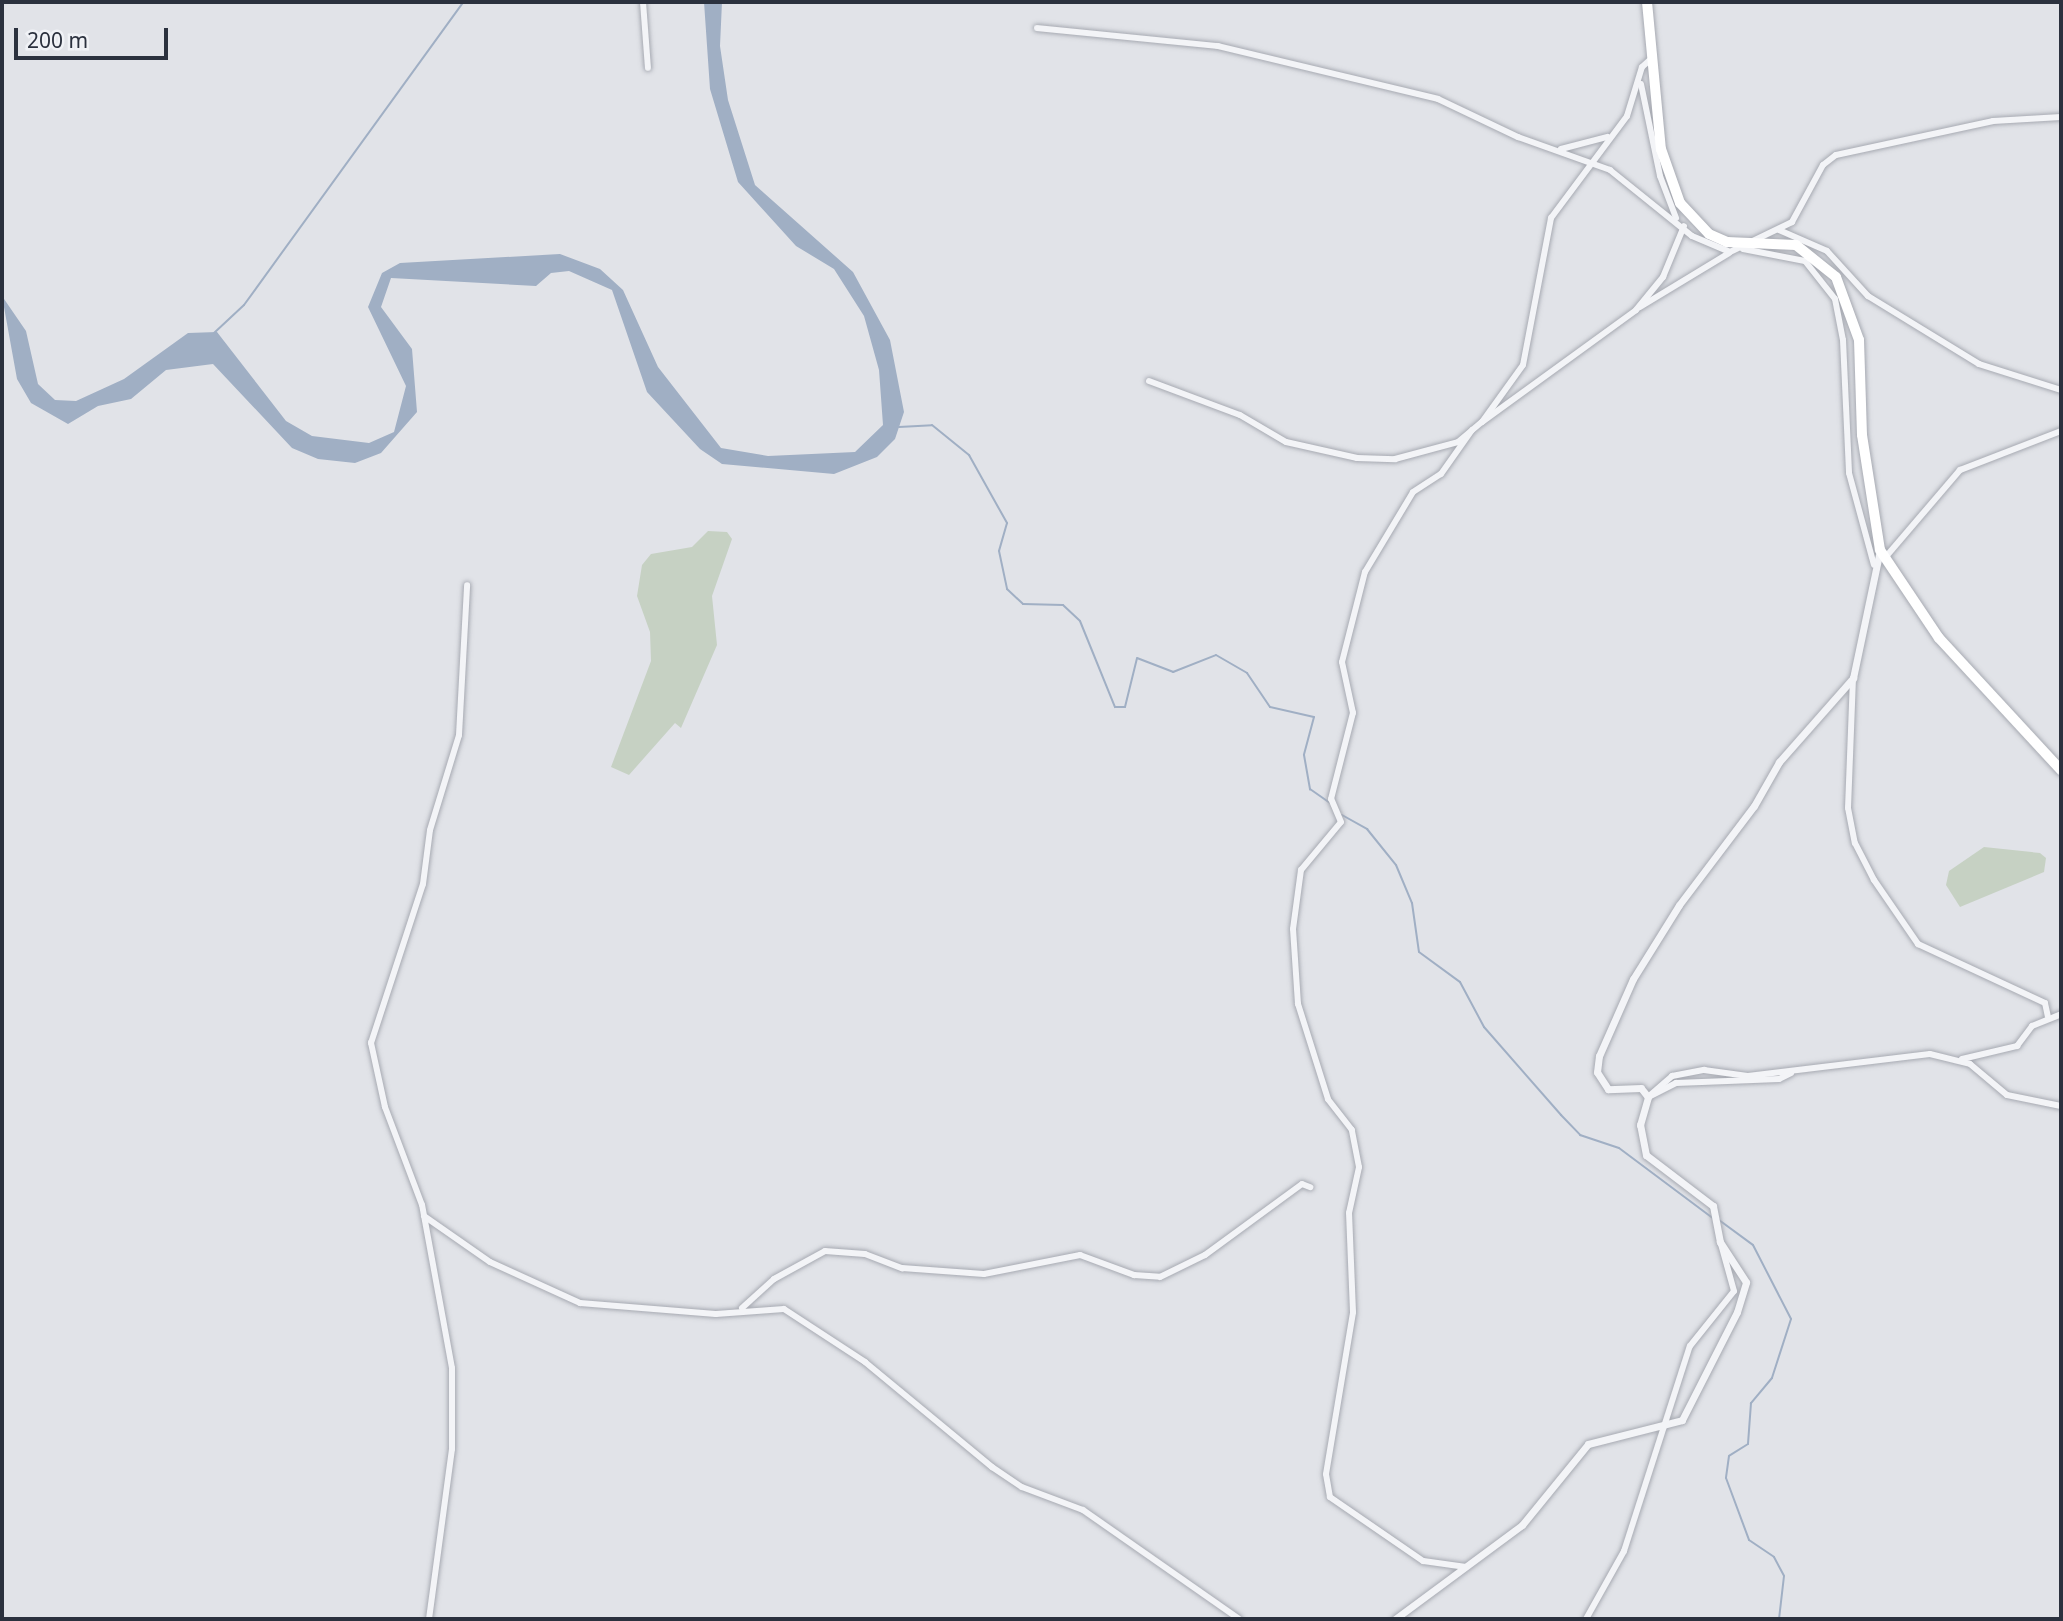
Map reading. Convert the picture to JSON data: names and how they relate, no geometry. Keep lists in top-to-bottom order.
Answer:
{
  "scale_bar": "200 m"
}
